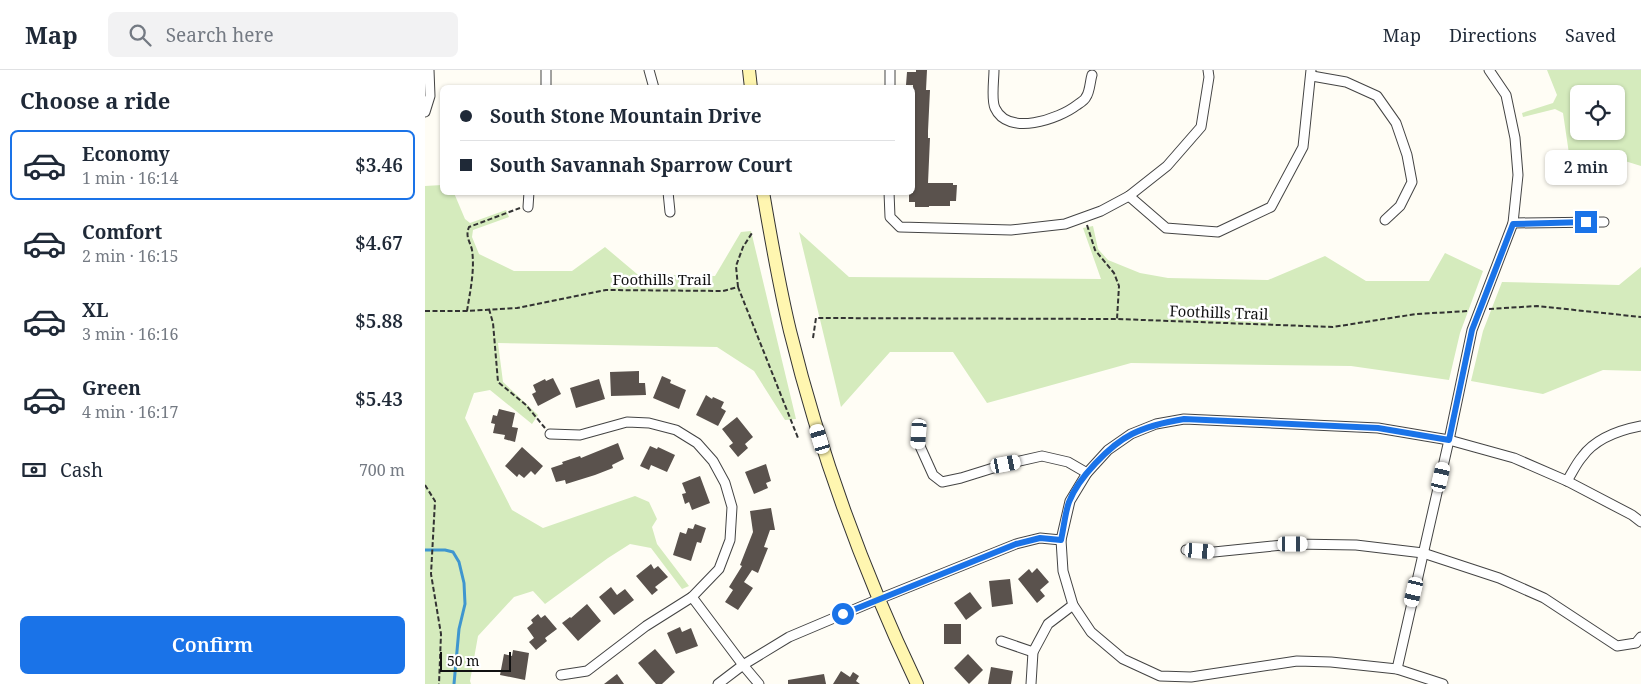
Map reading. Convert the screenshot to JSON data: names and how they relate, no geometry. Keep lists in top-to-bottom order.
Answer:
{
  "streets": {
    "path": ["Foothills Trail"]
  },
  "scale_bar": "50 m",
  "page": {
    "header": "Map",
    "search": "Search here",
    "nav": ["Map", "Directions", "Saved"],
    "heading": "Choose a ride",
    "banner": ["South Stone Mountain Drive", "South Savannah Sparrow Court"],
    "list": [
      {
        "name": "Economy",
        "note": "1 min · 16:14",
        "value": "$3.46"
      },
      {
        "name": "Comfort",
        "note": "2 min · 16:15",
        "value": "$4.67"
      },
      {
        "name": "XL",
        "note": "3 min · 16:16",
        "value": "$5.88"
      },
      {
        "name": "Green",
        "note": "4 min · 16:17",
        "value": "$5.43"
      }
    ],
    "bubble": "2 min",
    "pay": ["Cash", "700 m"],
    "buttons": "Confirm",
    "scale": "50 m"
  }
}
